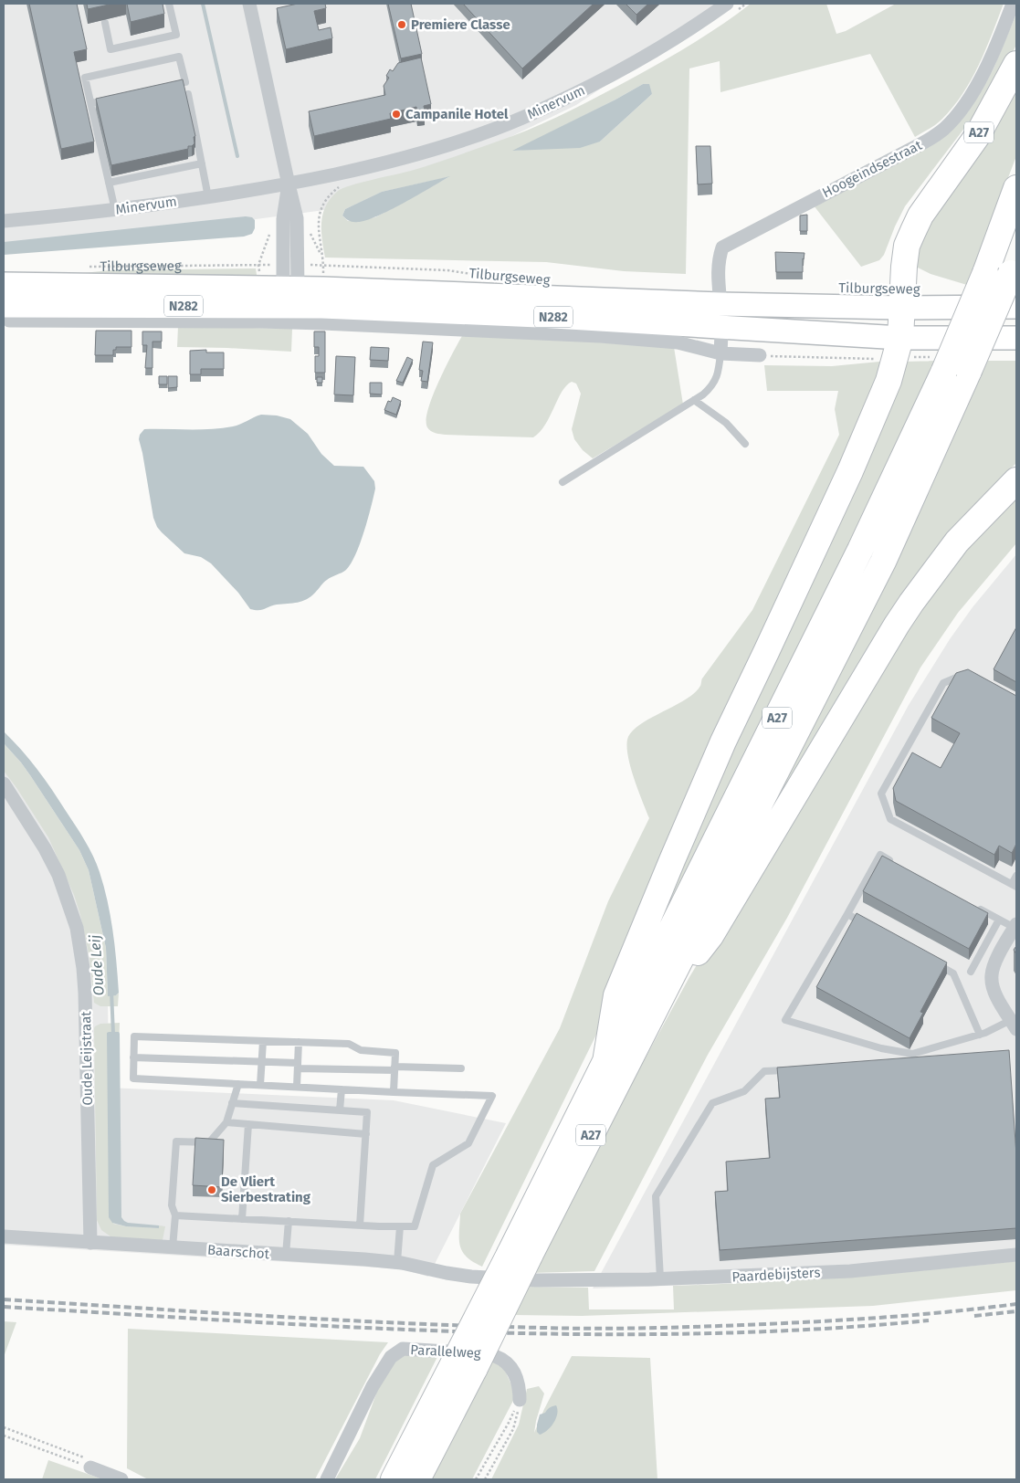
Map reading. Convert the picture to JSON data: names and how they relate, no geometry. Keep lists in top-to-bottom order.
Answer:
{
  "streets": {
    "highway": ["A27"],
    "main road": ["Tilburgseweg", "N282"],
    "street": [
      "Minervum",
      "Hoogeindsestraat",
      "Oude Leijstraat",
      "Baarschot",
      "Paardebijsters",
      "Parallelweg"
    ]
  },
  "crossings": [
    ["A27", "Tilburgseweg"],
    ["Hoogeindsestraat", "Tilburgseweg"],
    ["Oude Leijstraat", "Baarschot"],
    ["Baarschot", "Paardebijsters"]
  ],
  "water": ["Oude Leij"],
  "places": ["Premiere Classe", "Campanile Hotel", "De Vliert Sierbestrating"]
}
